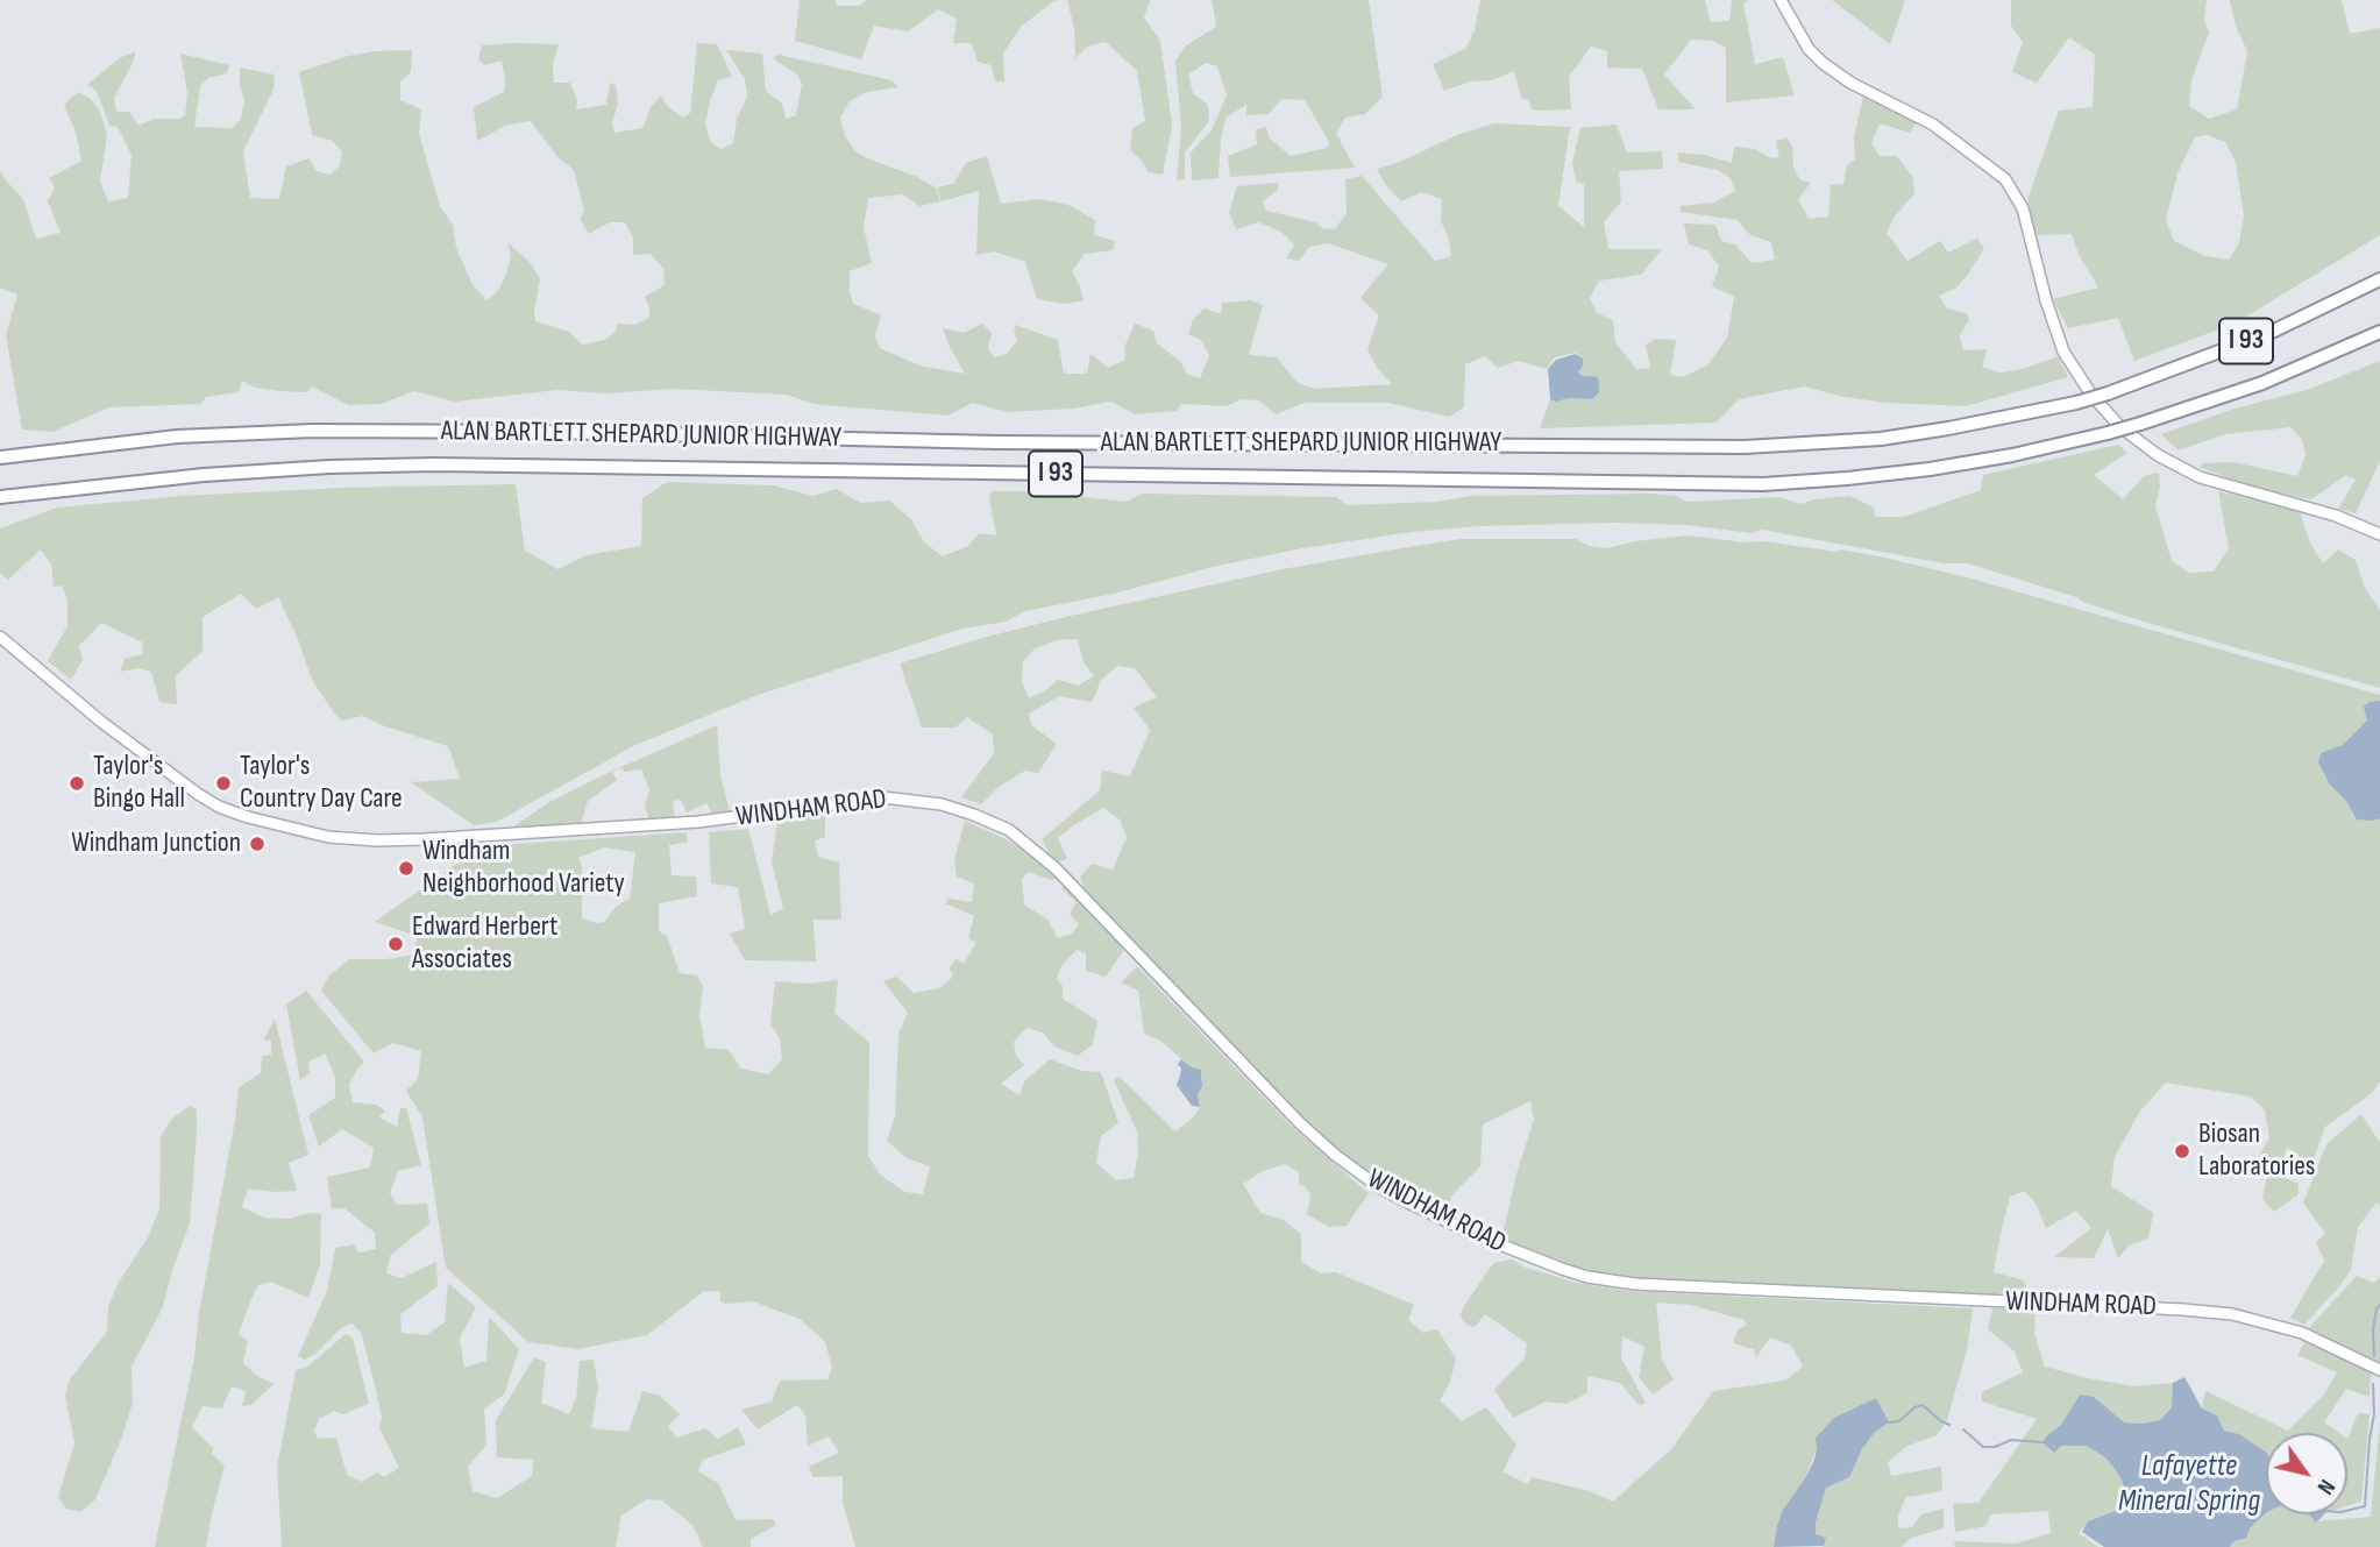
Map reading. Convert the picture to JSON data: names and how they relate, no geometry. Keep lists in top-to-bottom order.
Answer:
{
  "streets": {
    "highway": ["I 93", "ALAN BARTLETT SHEPARD JUNIOR HIGHWAY"],
    "street": ["WINDHAM ROAD"]
  },
  "water": ["Lafayette Mineral Spring"],
  "places": [
    "Taylor's Bingo Hall",
    "Taylor's Country Day Care",
    "Windham Junction",
    "Windham Neighborhood Variety",
    "Edward Herbert Associates",
    "Biosan Laboratories"
  ],
  "north": "bottom right"
}
